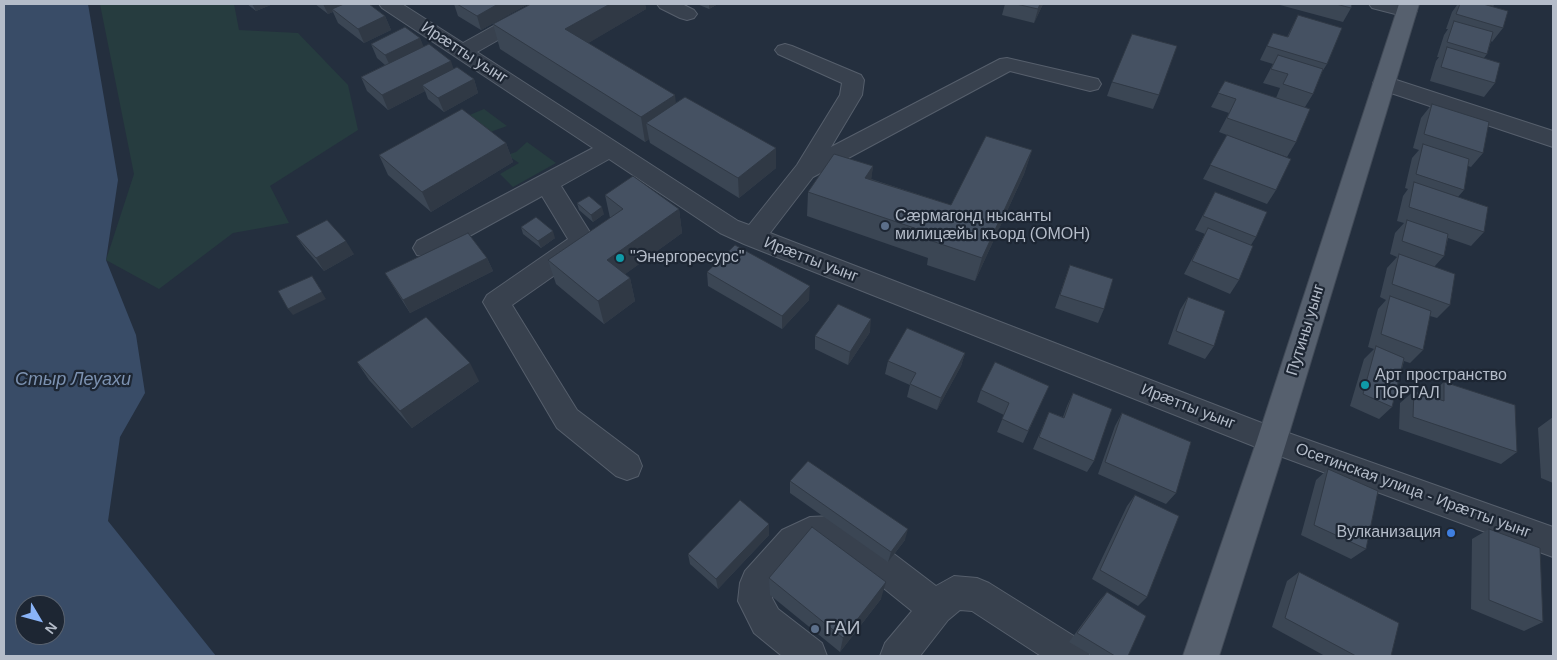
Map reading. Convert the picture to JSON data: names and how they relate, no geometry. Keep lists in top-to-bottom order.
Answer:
{
  "streets": {
    "main road": ["Путины уынг"],
    "street": ["Ирæтты уынг", "Осетинская улица - Ирæтты уынг"]
  },
  "crossings": [
    ["Ирæтты уынг", "Путины уынг"],
    ["Ирæтты уынг", "Осетинская улица - Ирæтты уынг"],
    ["Путины уынг", "Осетинская улица - Ирæтты уынг"]
  ],
  "water": ["Стыр Леуахи"],
  "places": [
    "Сæрмагонд нысанты милицæйы къорд (ОМОН)",
    "\"Энергоресурс\"",
    "Арт пространство ПОРТАЛ",
    "Вулканизация",
    "ГАИ"
  ],
  "north": "bottom right"
}
